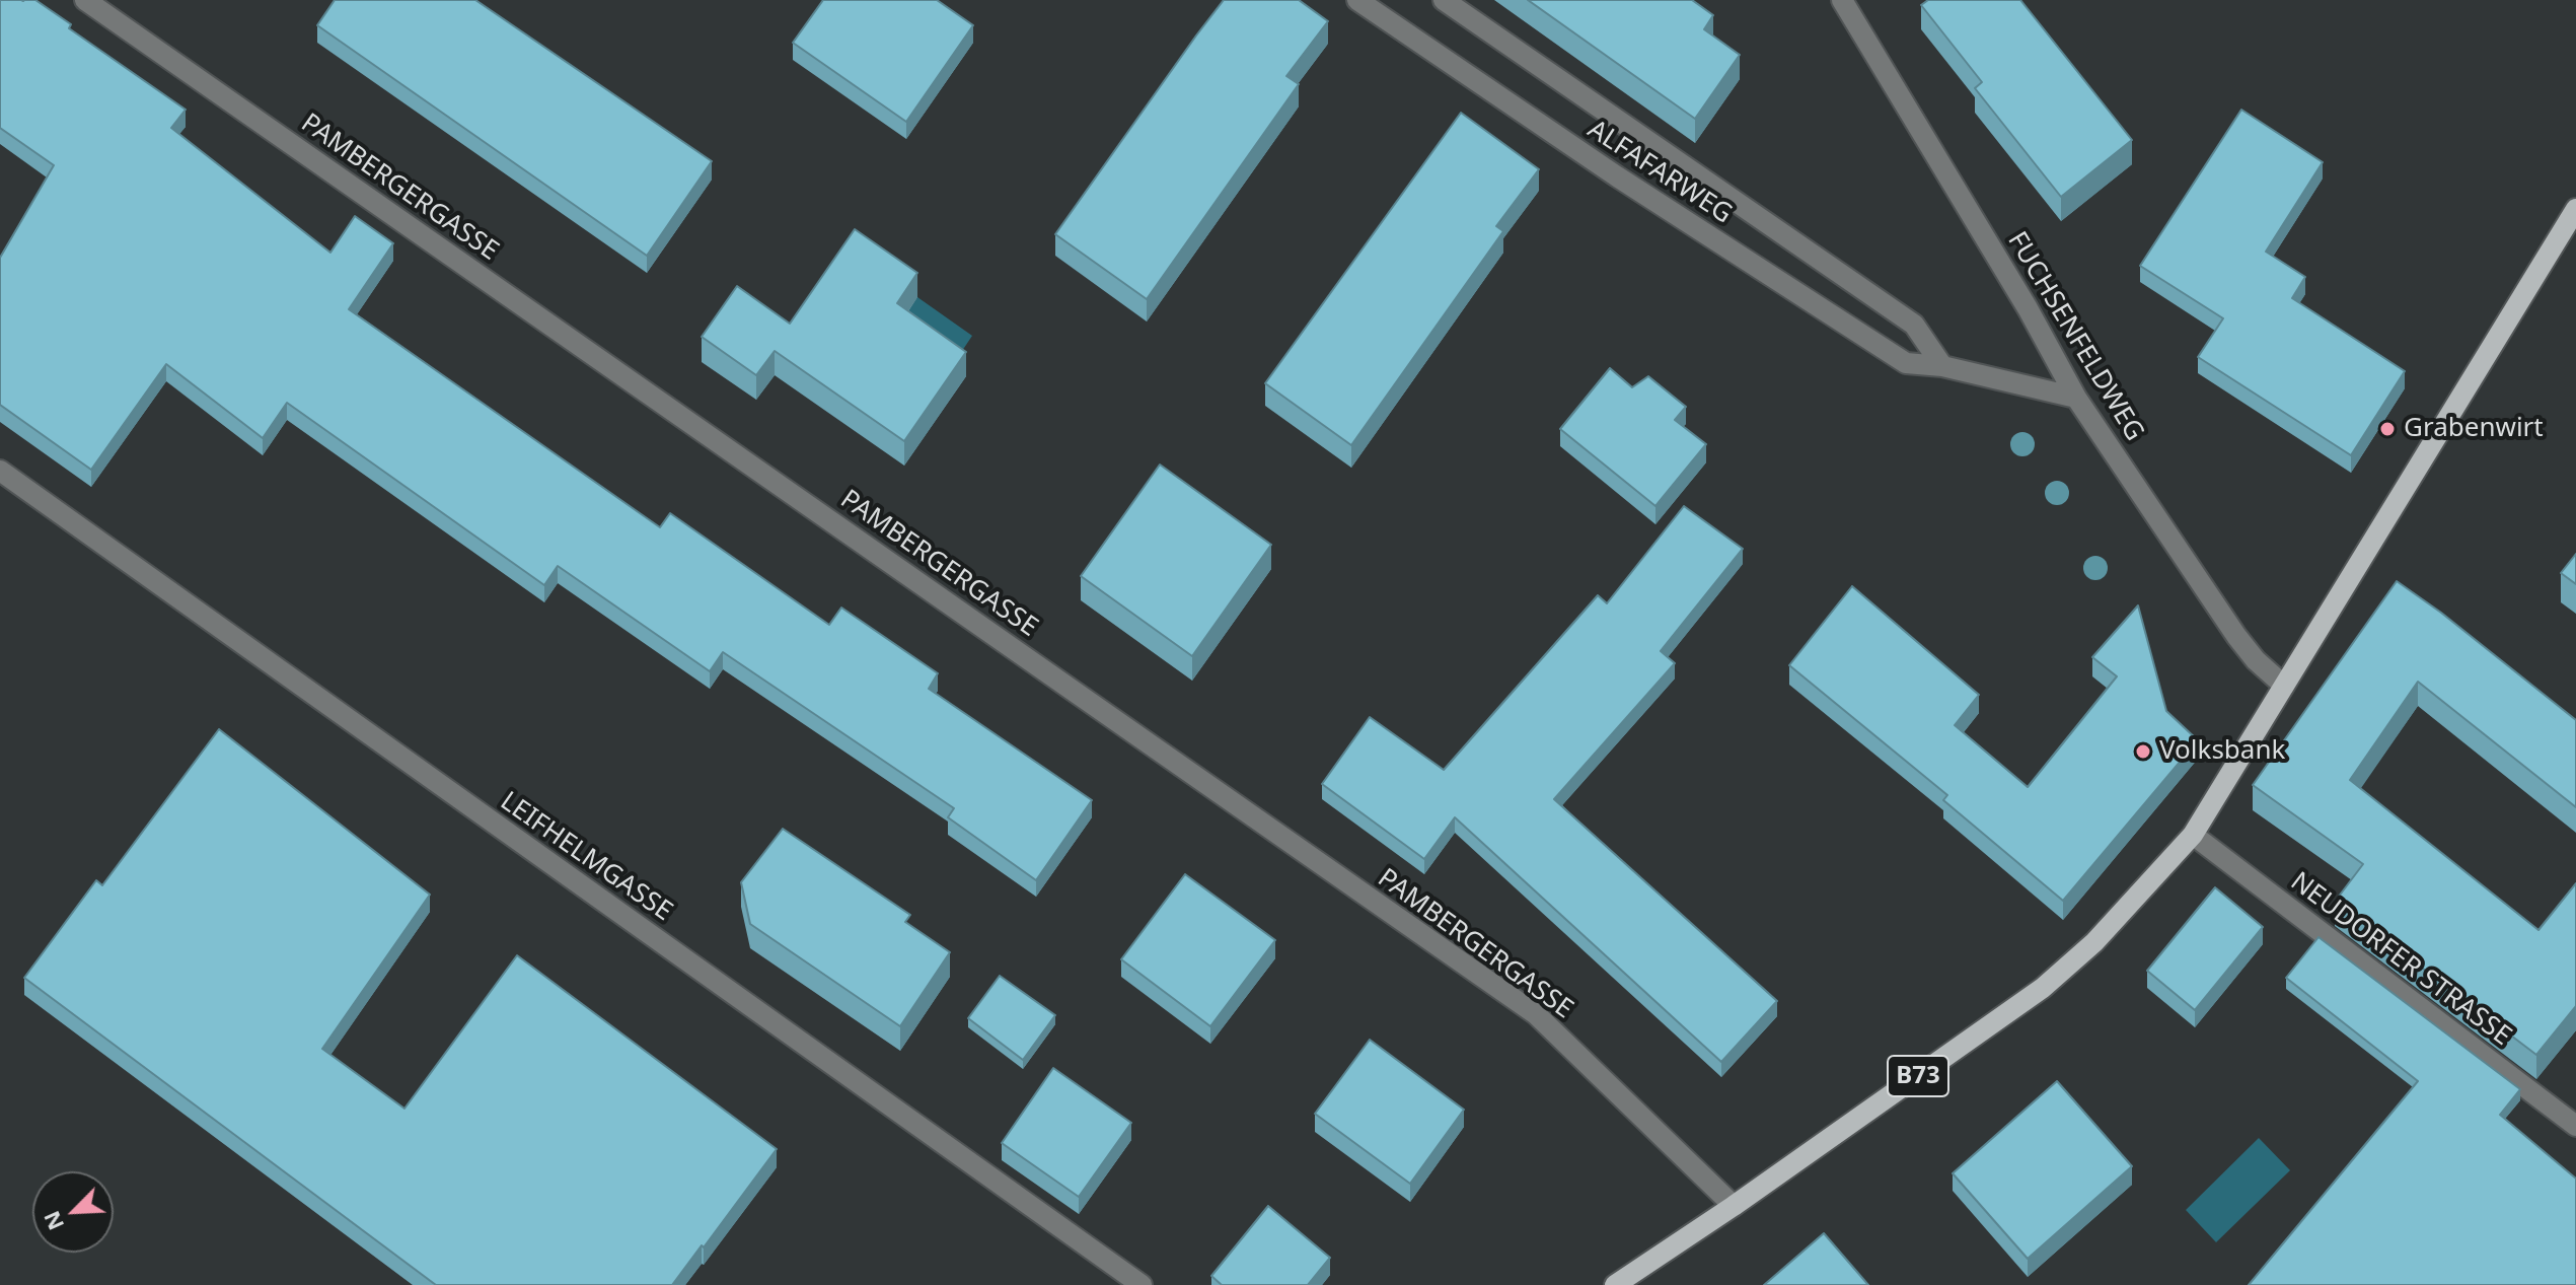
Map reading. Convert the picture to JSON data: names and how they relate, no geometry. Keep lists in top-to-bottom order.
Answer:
{
  "streets": {
    "main road": ["B73"],
    "street": [
      "ALFAFARWEG",
      "PAMBERGERGASSE",
      "FUCHSENFELDWEG",
      "LEIFHELMGASSE",
      "NEUDORFER STRASSE"
    ]
  },
  "crossings": [
    ["ALFAFARWEG", "FUCHSENFELDWEG"],
    ["PAMBERGERGASSE", "B73"],
    ["FUCHSENFELDWEG", "B73"],
    ["NEUDORFER STRASSE", "B73"]
  ],
  "places": ["Grabenwirt", "Volksbank"],
  "north": "bottom left"
}
